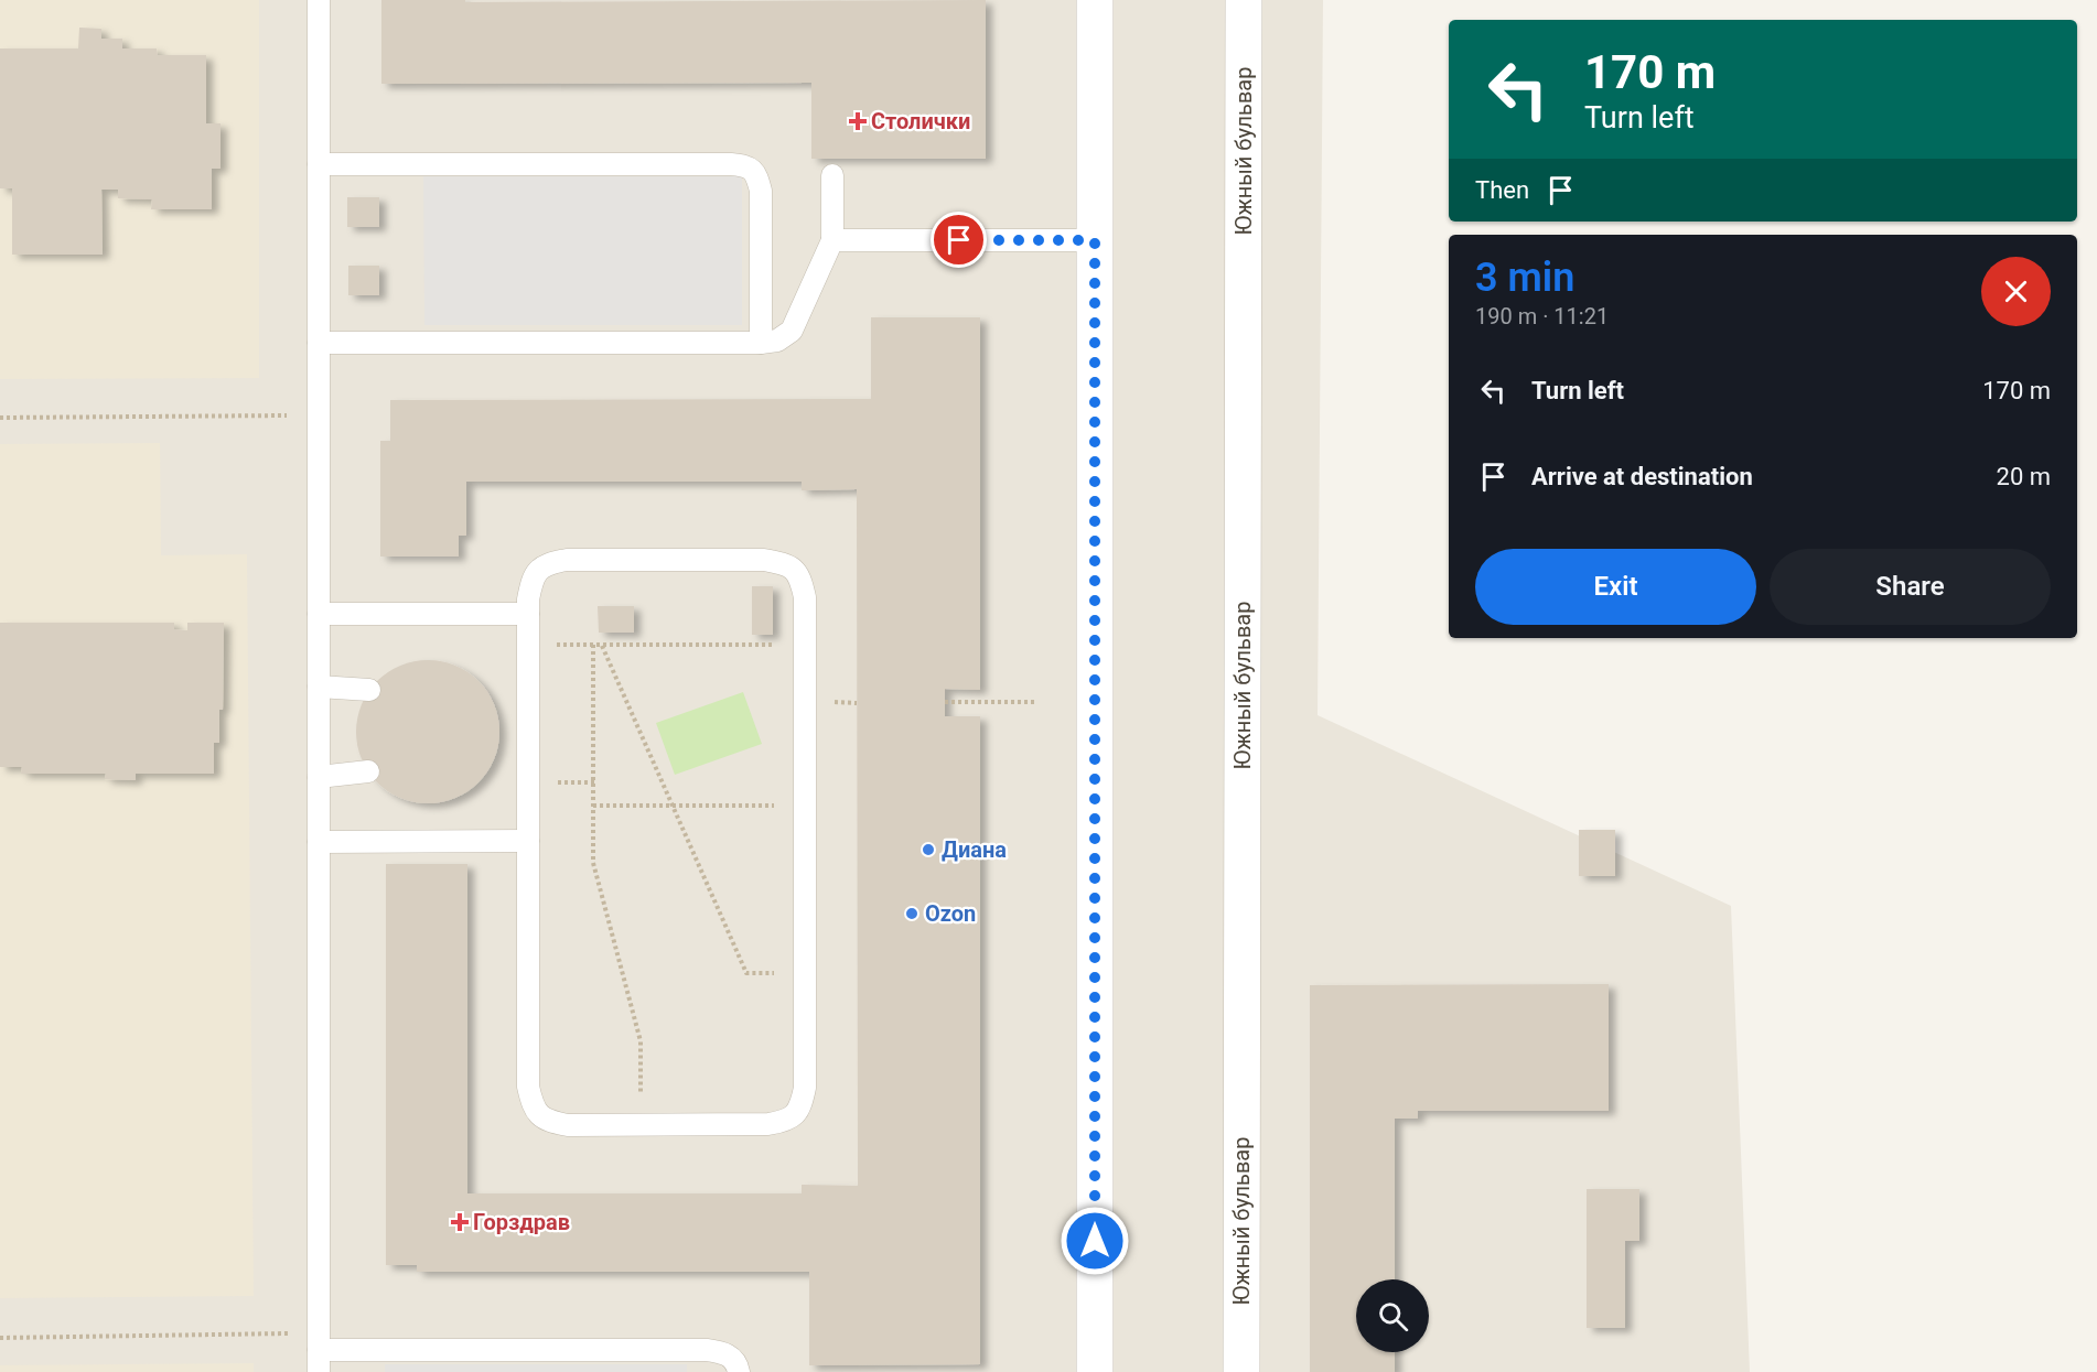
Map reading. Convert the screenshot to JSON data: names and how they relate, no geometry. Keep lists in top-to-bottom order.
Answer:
{
  "streets": {
    "street": ["Южный бульвар"]
  },
  "places": {
    "health": ["Столички", "Горздрав"],
    "other": ["Диана", "Ozon"]
  },
  "page": {
    "turn": ["170 m", "Turn left"],
    "then": "Then",
    "heading": ["3 min", "190 m · 11:21"],
    "list": [
      {
        "name": "Turn left",
        "value": "170 m"
      },
      {
        "name": "Arrive at destination",
        "value": "20 m"
      }
    ],
    "buttons": ["Exit", "Share"]
  }
}
